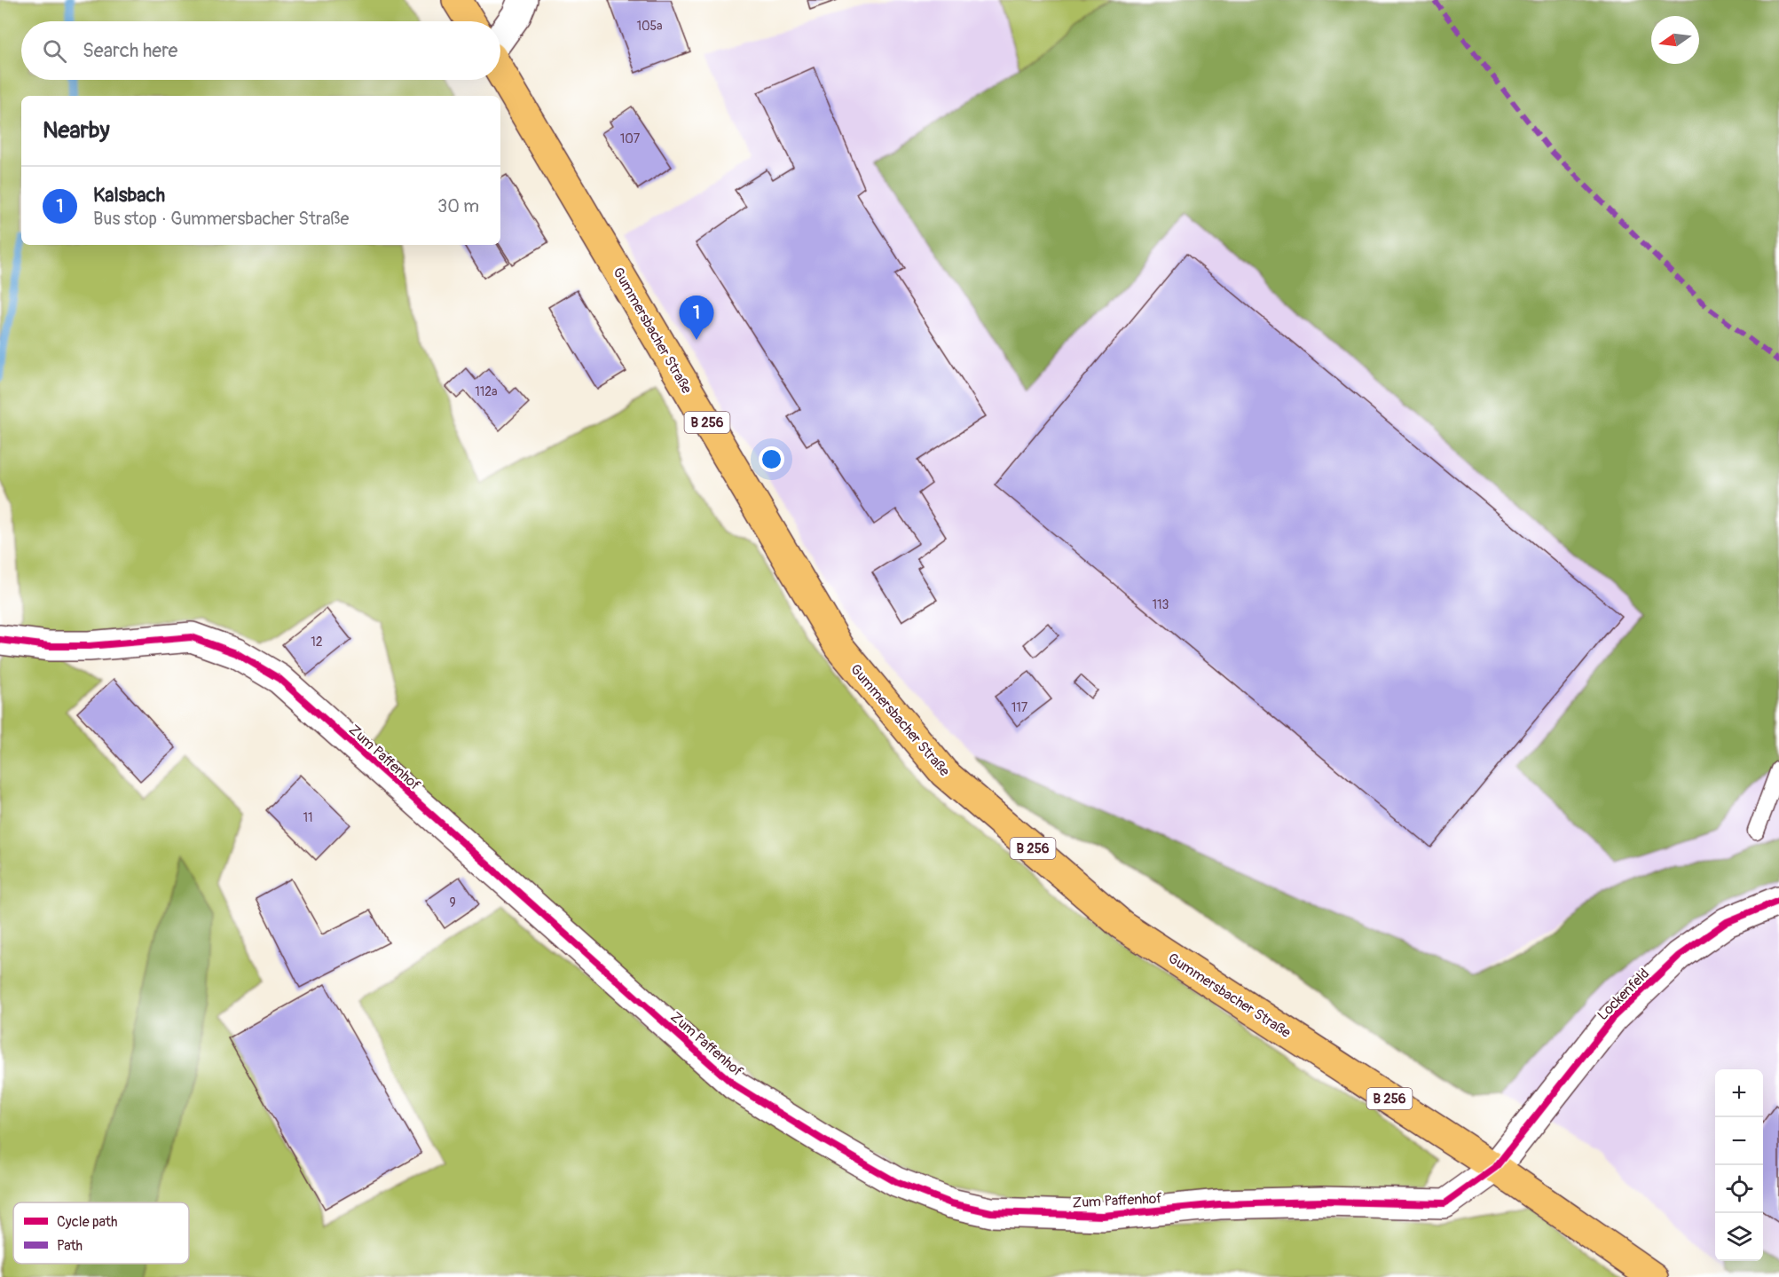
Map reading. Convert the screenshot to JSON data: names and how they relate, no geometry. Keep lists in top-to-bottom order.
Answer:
{
  "streets": {
    "main road": ["Gummersbacher Straße", "B 256"],
    "street": ["Zum Paffenhof", "Lockenfeld"]
  },
  "crossings": [
    ["Gummersbacher Straße", "Zum Paffenhof"],
    ["Gummersbacher Straße", "Lockenfeld"],
    ["Zum Paffenhof", "Lockenfeld"]
  ],
  "house_numbers": [
    "105a",
    "107",
    "112a",
    "113",
    "12",
    "117",
    "11",
    "9"
  ],
  "legend": ["Cycle path", "Path"],
  "north": "left",
  "page": {
    "search": "Search here",
    "heading": "Nearby",
    "list": [
      {
        "mark": "1",
        "name": "Kalsbach",
        "note": "Bus stop · Gummersbacher Straße",
        "value": "30 m"
      }
    ],
    "pins": "1",
    "map_buttons": ["+", "−"]
  }
}
